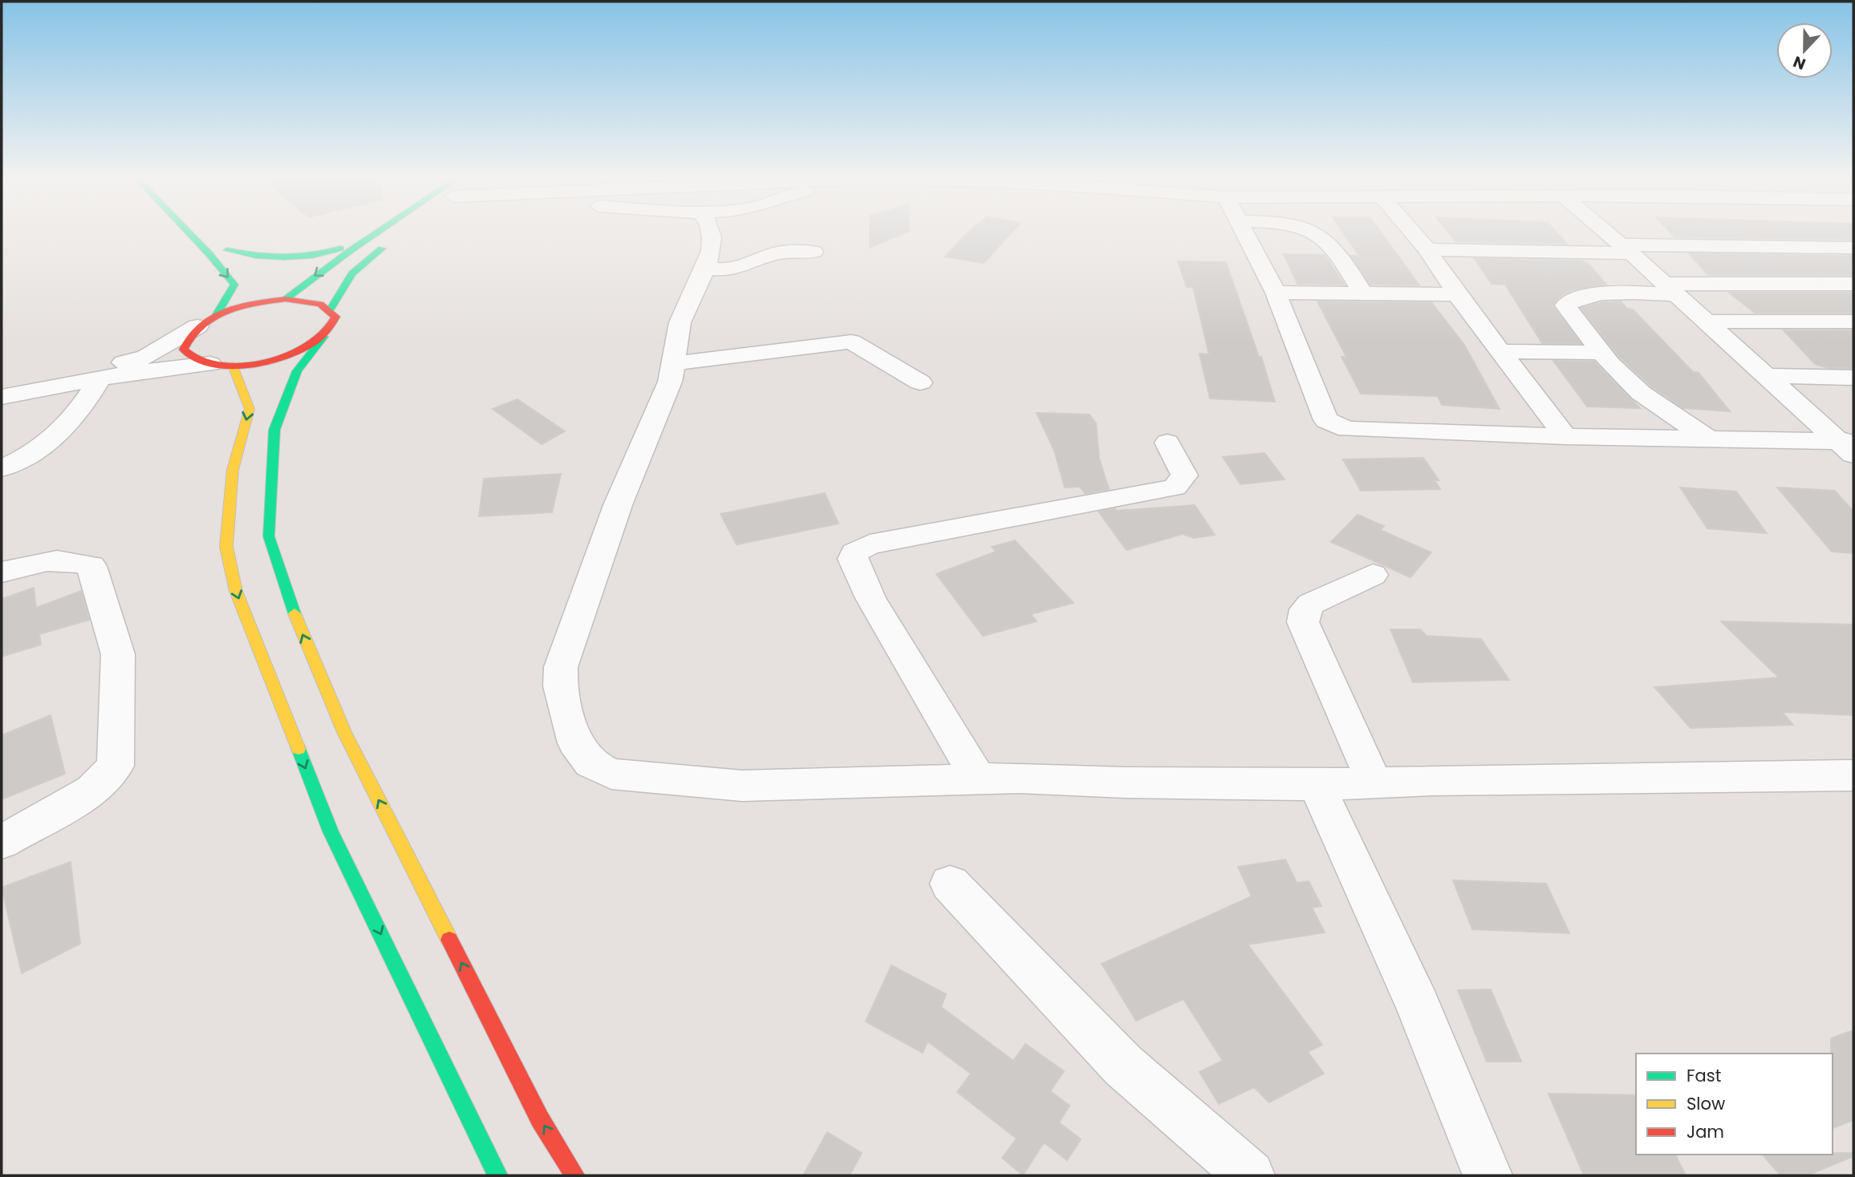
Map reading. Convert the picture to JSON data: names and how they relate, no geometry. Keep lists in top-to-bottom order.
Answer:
{
  "legend": ["Fast", "Slow", "Jam"],
  "north": "bottom"
}
